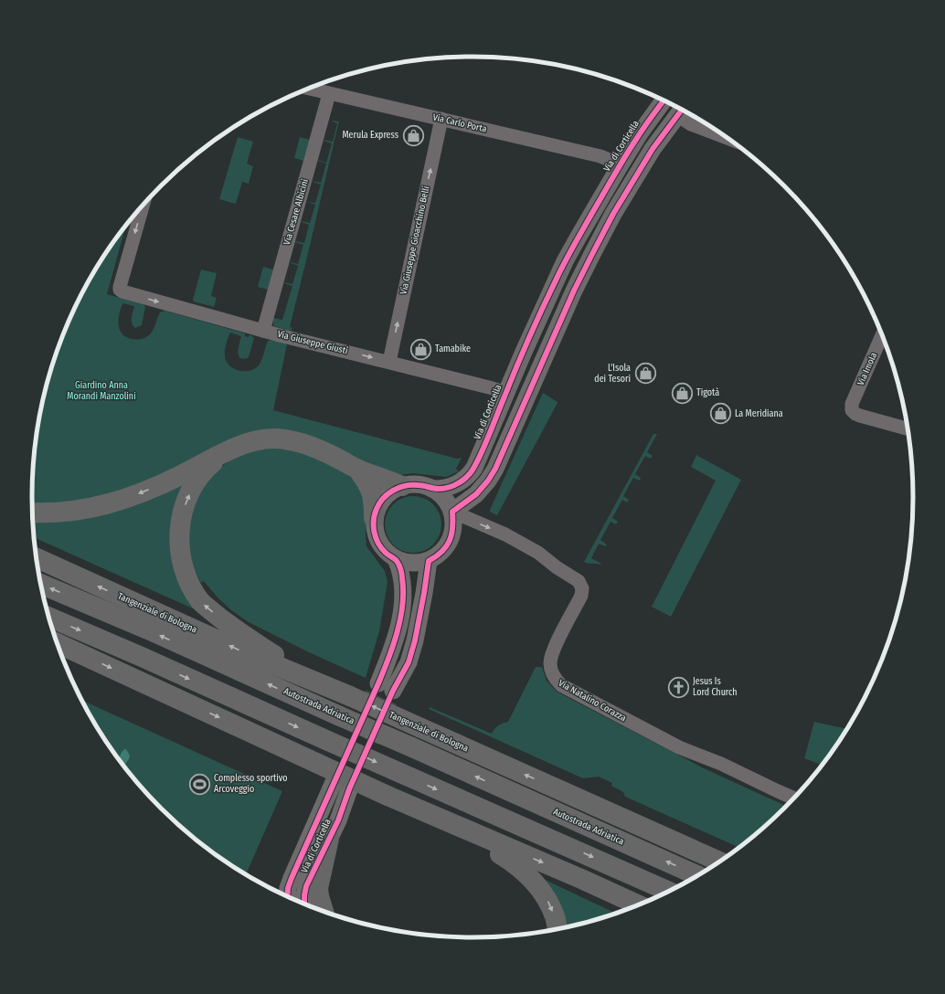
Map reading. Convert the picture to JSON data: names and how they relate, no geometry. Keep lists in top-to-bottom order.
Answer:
{
  "streets": {
    "highway": ["Tangenziale di Bologna", "Autostrada Adriatica"],
    "main road": ["Via di Corticella"],
    "street": [
      "Via Carlo Porta",
      "Via Cesare Albicini",
      "Via Giuseppe Gioacchino Belli",
      "Via Giuseppe Giusti",
      "Via Imola",
      "Via Natalino Corazza"
    ]
  },
  "crossings": [
    ["Via Carlo Porta", "Via di Corticella"],
    ["Via Carlo Porta", "Via Cesare Albicini"],
    ["Via Carlo Porta", "Via Giuseppe Gioacchino Belli"],
    ["Via di Corticella", "Via Giuseppe Giusti"],
    ["Via di Corticella", "Via Natalino Corazza"],
    ["Via Cesare Albicini", "Via Giuseppe Giusti"],
    ["Via Giuseppe Gioacchino Belli", "Via Giuseppe Giusti"]
  ],
  "one_way": ["Via Giuseppe Gioacchino Belli", "Via Natalino Corazza"],
  "parks": ["Giardino Anna Morandi Manzolini"],
  "places": {
    "shop": [
      "Merula Express",
      "Tamabike",
      "L'Isola dei Tesori",
      "Tigotà",
      "La Meridiana"
    ],
    "church": ["Jesus Is Lord Church"],
    "sports": ["Complesso sportivo Arcoveggio"]
  }
}
